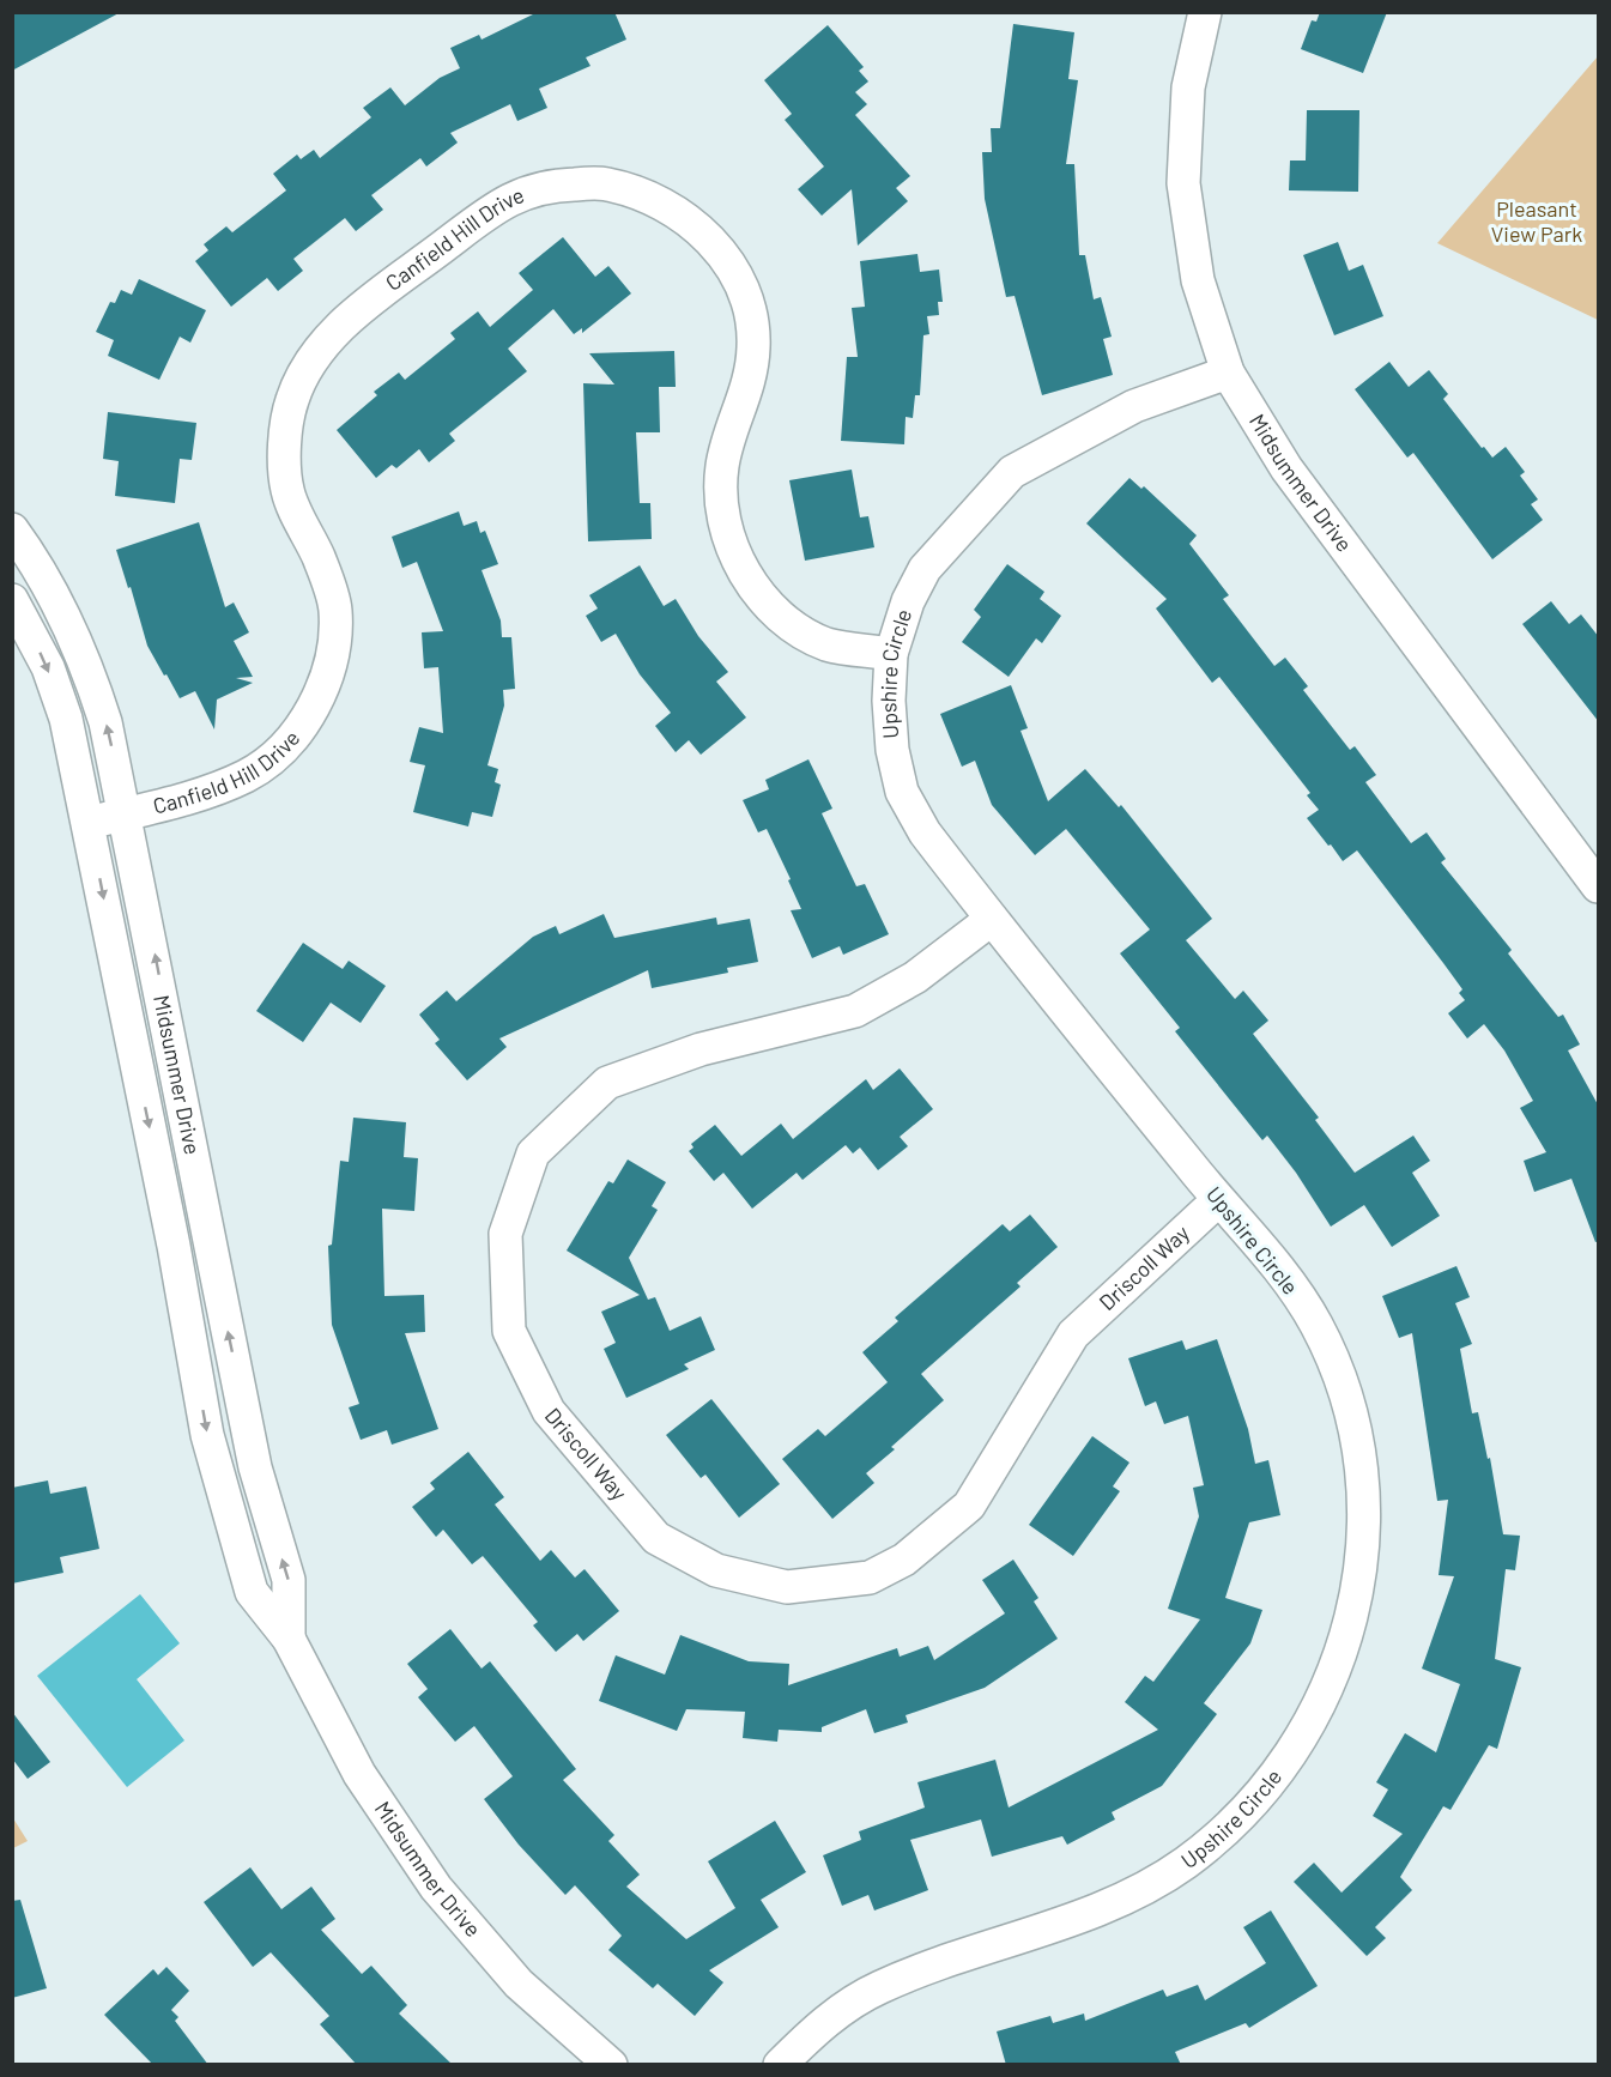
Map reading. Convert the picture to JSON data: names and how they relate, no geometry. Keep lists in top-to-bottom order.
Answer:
{
  "streets": {
    "street": [
      "Canfield Hill Drive",
      "Midsummer Drive",
      "Upshire Circle",
      "Driscoll Way"
    ]
  },
  "crossings": [
    ["Canfield Hill Drive", "Midsummer Drive"],
    ["Canfield Hill Drive", "Upshire Circle"],
    ["Midsummer Drive", "Upshire Circle"],
    ["Upshire Circle", "Driscoll Way"]
  ],
  "parks": ["Pleasant View Park"]
}
